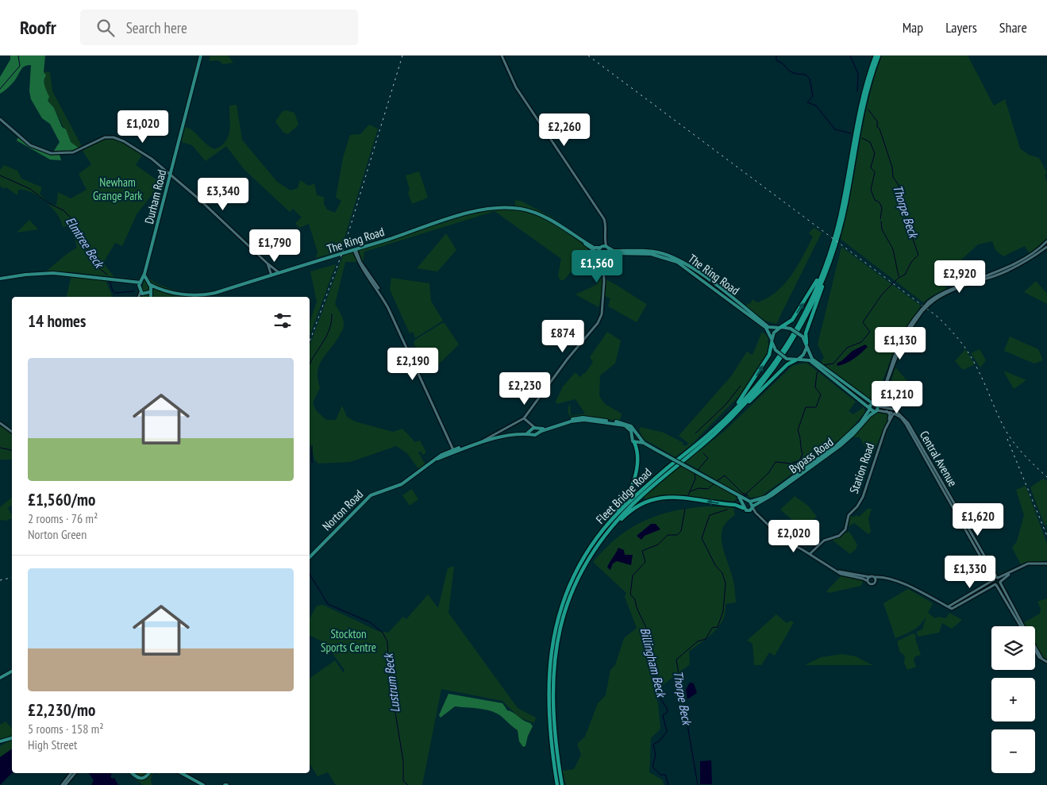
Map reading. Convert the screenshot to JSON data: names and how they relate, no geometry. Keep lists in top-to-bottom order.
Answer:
{
  "streets": {
    "highway": ["Fleet Bridge Road"],
    "main road": [
      "Durham Road",
      "The Ring Road",
      "Bypass Road",
      "Norton Road"
    ],
    "street": ["Central Avenue", "Station Road"]
  },
  "crossings": [
    ["Bypass Road", "Central Avenue"],
    ["Central Avenue", "Station Road"]
  ],
  "water": [
    "Thorpe Beck",
    "Elmtree Beck",
    "Billingham Beck",
    "Lustrum Beck"
  ],
  "parks": ["Newham Grange Park", "Stockton Sports Centre"],
  "page": {
    "header": "Roofr",
    "search": "Search here",
    "nav": ["Map", "Layers", "Share"],
    "price": [
      "£1,020",
      "£2,260",
      "£3,340",
      "£1,790",
      "£1,560",
      "£2,920",
      "£874",
      "£1,130",
      "£2,190",
      "£2,230",
      "£1,210",
      "£1,620",
      "£2,020",
      "£1,330"
    ],
    "heading": "14 homes",
    "list": [
      {
        "name": "£1,560/mo",
        "note": "2 rooms · 76 m² · Norton Green"
      },
      {
        "name": "£2,230/mo",
        "note": "5 rooms · 158 m² · High Street"
      }
    ],
    "map_buttons": ["+", "−"]
  }
}
